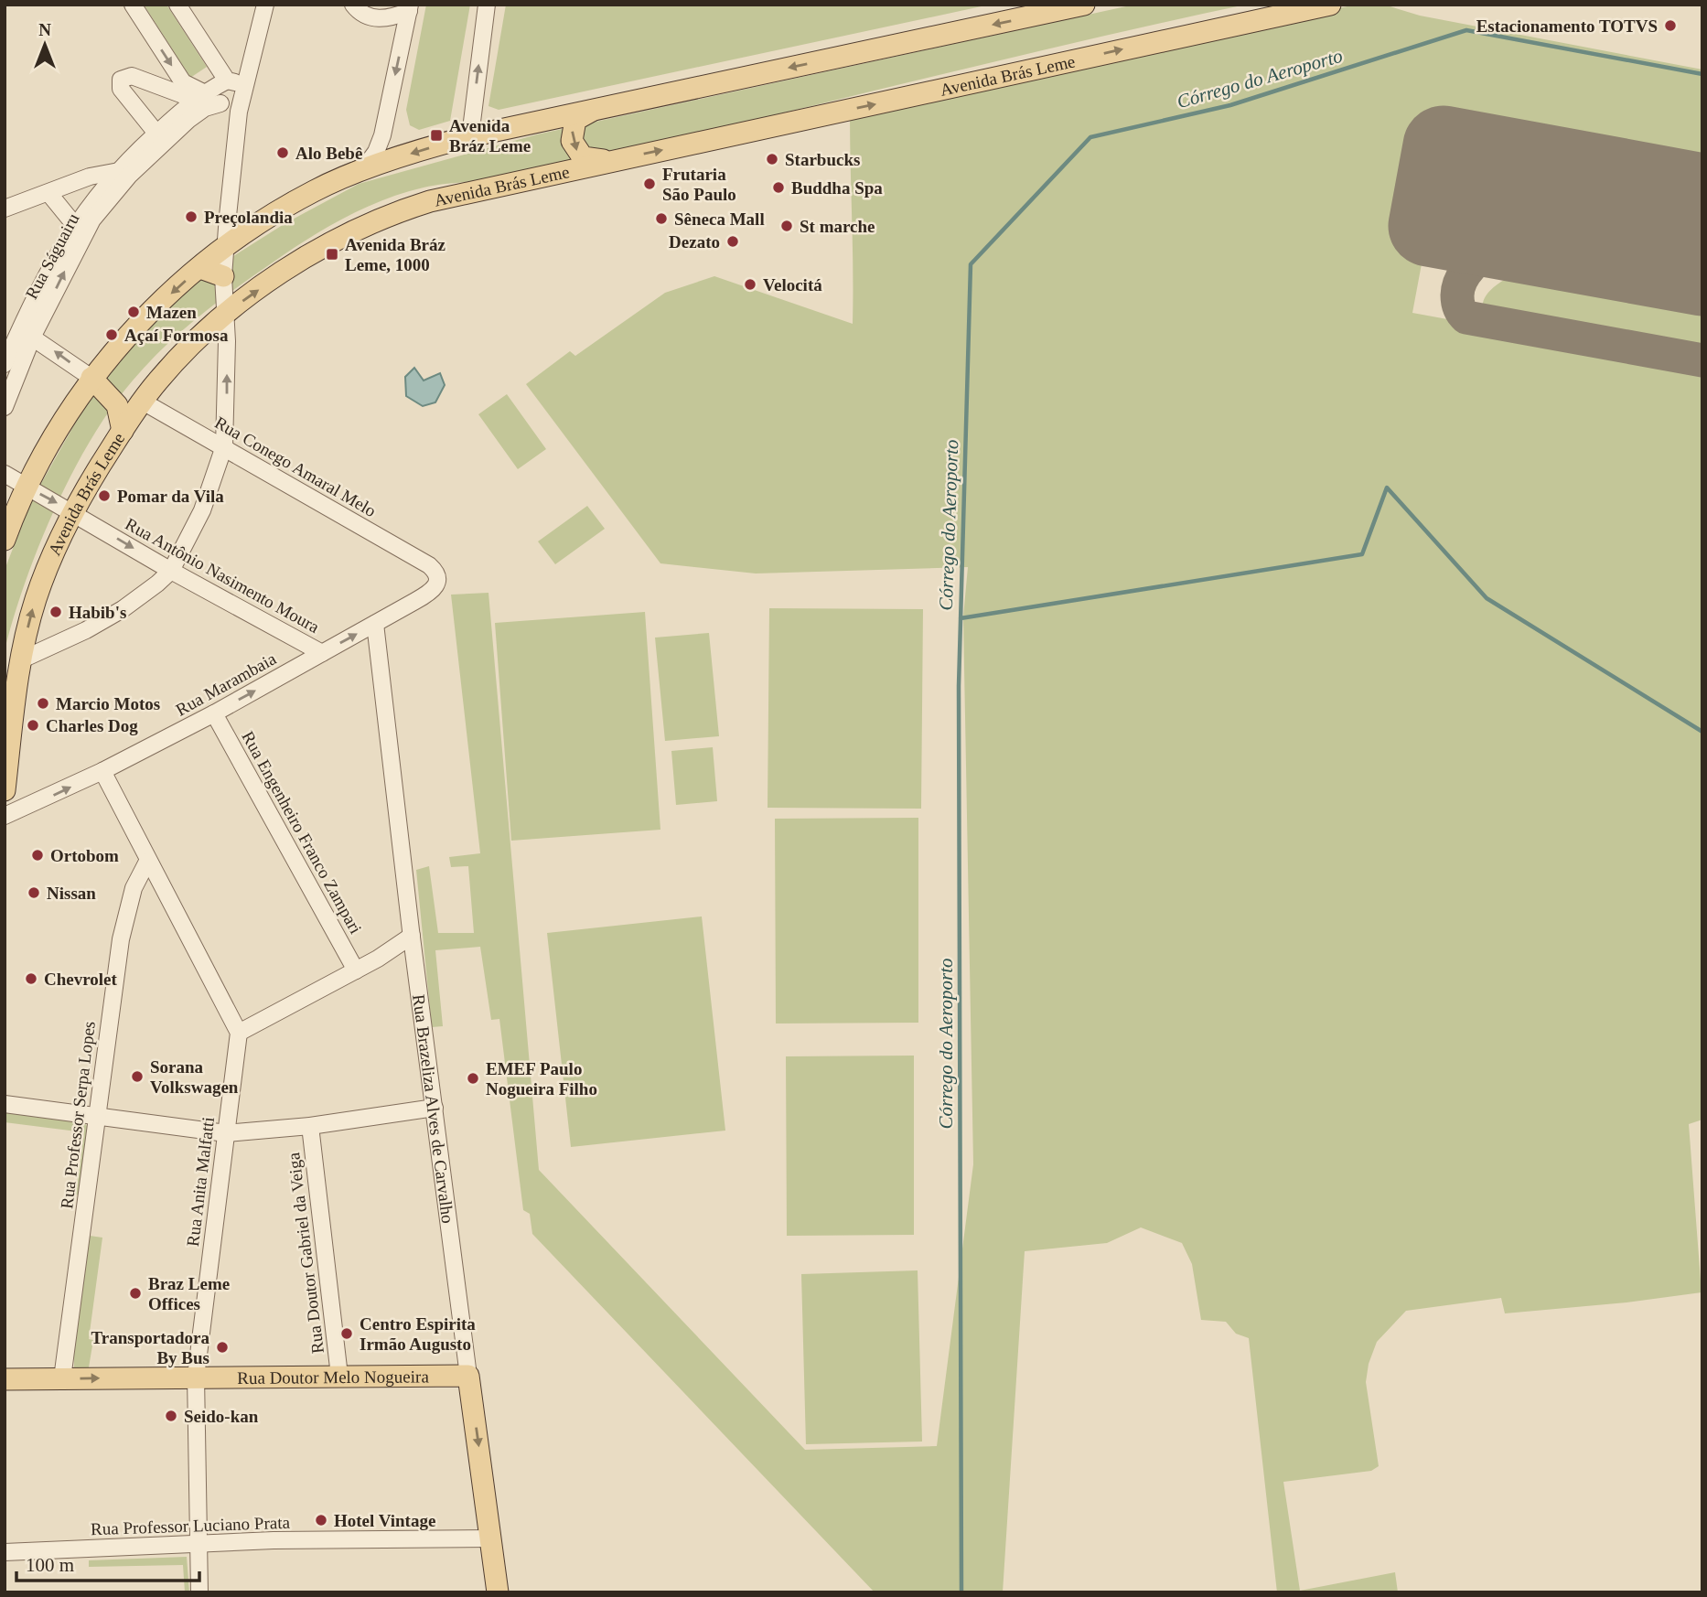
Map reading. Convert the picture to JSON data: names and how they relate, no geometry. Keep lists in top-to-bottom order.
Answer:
{
  "streets": {
    "main road": ["Avenida Brás Leme", "Rua Brazeliza Alves de Carvalho", "Rua Doutor Melo Nogueira"],
    "street": [
      "Rua Ságuairu",
      "Rua Conego Amaral Melo",
      "Rua Antônio Nasimento Moura",
      "Rua Marambaia",
      "Rua Engenheiro Franco Zampari",
      "Rua Professor Serpa Lopes",
      "Rua Anita Malfatti",
      "Rua Doutor Gabriel da Veiga",
      "Rua Professor Luciano Prata"
    ]
  },
  "crossings": [
    ["Avenida Brás Leme", "Rua Conego Amaral Melo"],
    ["Avenida Brás Leme", "Rua Antônio Nasimento Moura"],
    ["Rua Conego Amaral Melo", "Rua Marambaia"],
    ["Rua Antônio Nasimento Moura", "Rua Marambaia"],
    ["Rua Marambaia", "Rua Engenheiro Franco Zampari"],
    ["Rua Marambaia", "Rua Brazeliza Alves de Carvalho"],
    ["Rua Brazeliza Alves de Carvalho", "Rua Doutor Melo Nogueira"],
    ["Rua Brazeliza Alves de Carvalho", "Rua Professor Luciano Prata"],
    ["Rua Professor Serpa Lopes", "Rua Doutor Melo Nogueira"],
    ["Rua Anita Malfatti", "Rua Doutor Melo Nogueira"],
    ["Rua Anita Malfatti", "Rua Professor Luciano Prata"],
    ["Rua Doutor Gabriel da Veiga", "Rua Doutor Melo Nogueira"]
  ],
  "one_way": ["Rua Antônio Nasimento Moura", "Rua Marambaia"],
  "water": ["Córrego do Aeroporto"],
  "places": {
    "other": [
      "Estacionamento TOTVS",
      "Alo Bebê",
      "Starbucks",
      "Frutaria São Paulo",
      "Buddha Spa",
      "Preçolandia",
      "Sêneca Mall",
      "St marche",
      "Dezato",
      "Velocitá",
      "Mazen",
      "Açaí Formosa",
      "Pomar da Vila",
      "Habib's",
      "Marcio Motos",
      "Charles Dog",
      "Ortobom",
      "Nissan",
      "Chevrolet",
      "Sorana Volkswagen",
      "EMEF Paulo Nogueira Filho",
      "Braz Leme Offices",
      "Centro Espirita Irmão Augusto",
      "Transportadora By Bus",
      "Seido-kan",
      "Hotel Vintage"
    ],
    "transit": ["Avenida Bráz Leme", "Avenida Bráz Leme, 1000"]
  },
  "scale_bar": "100 m",
  "north": "top"
}
